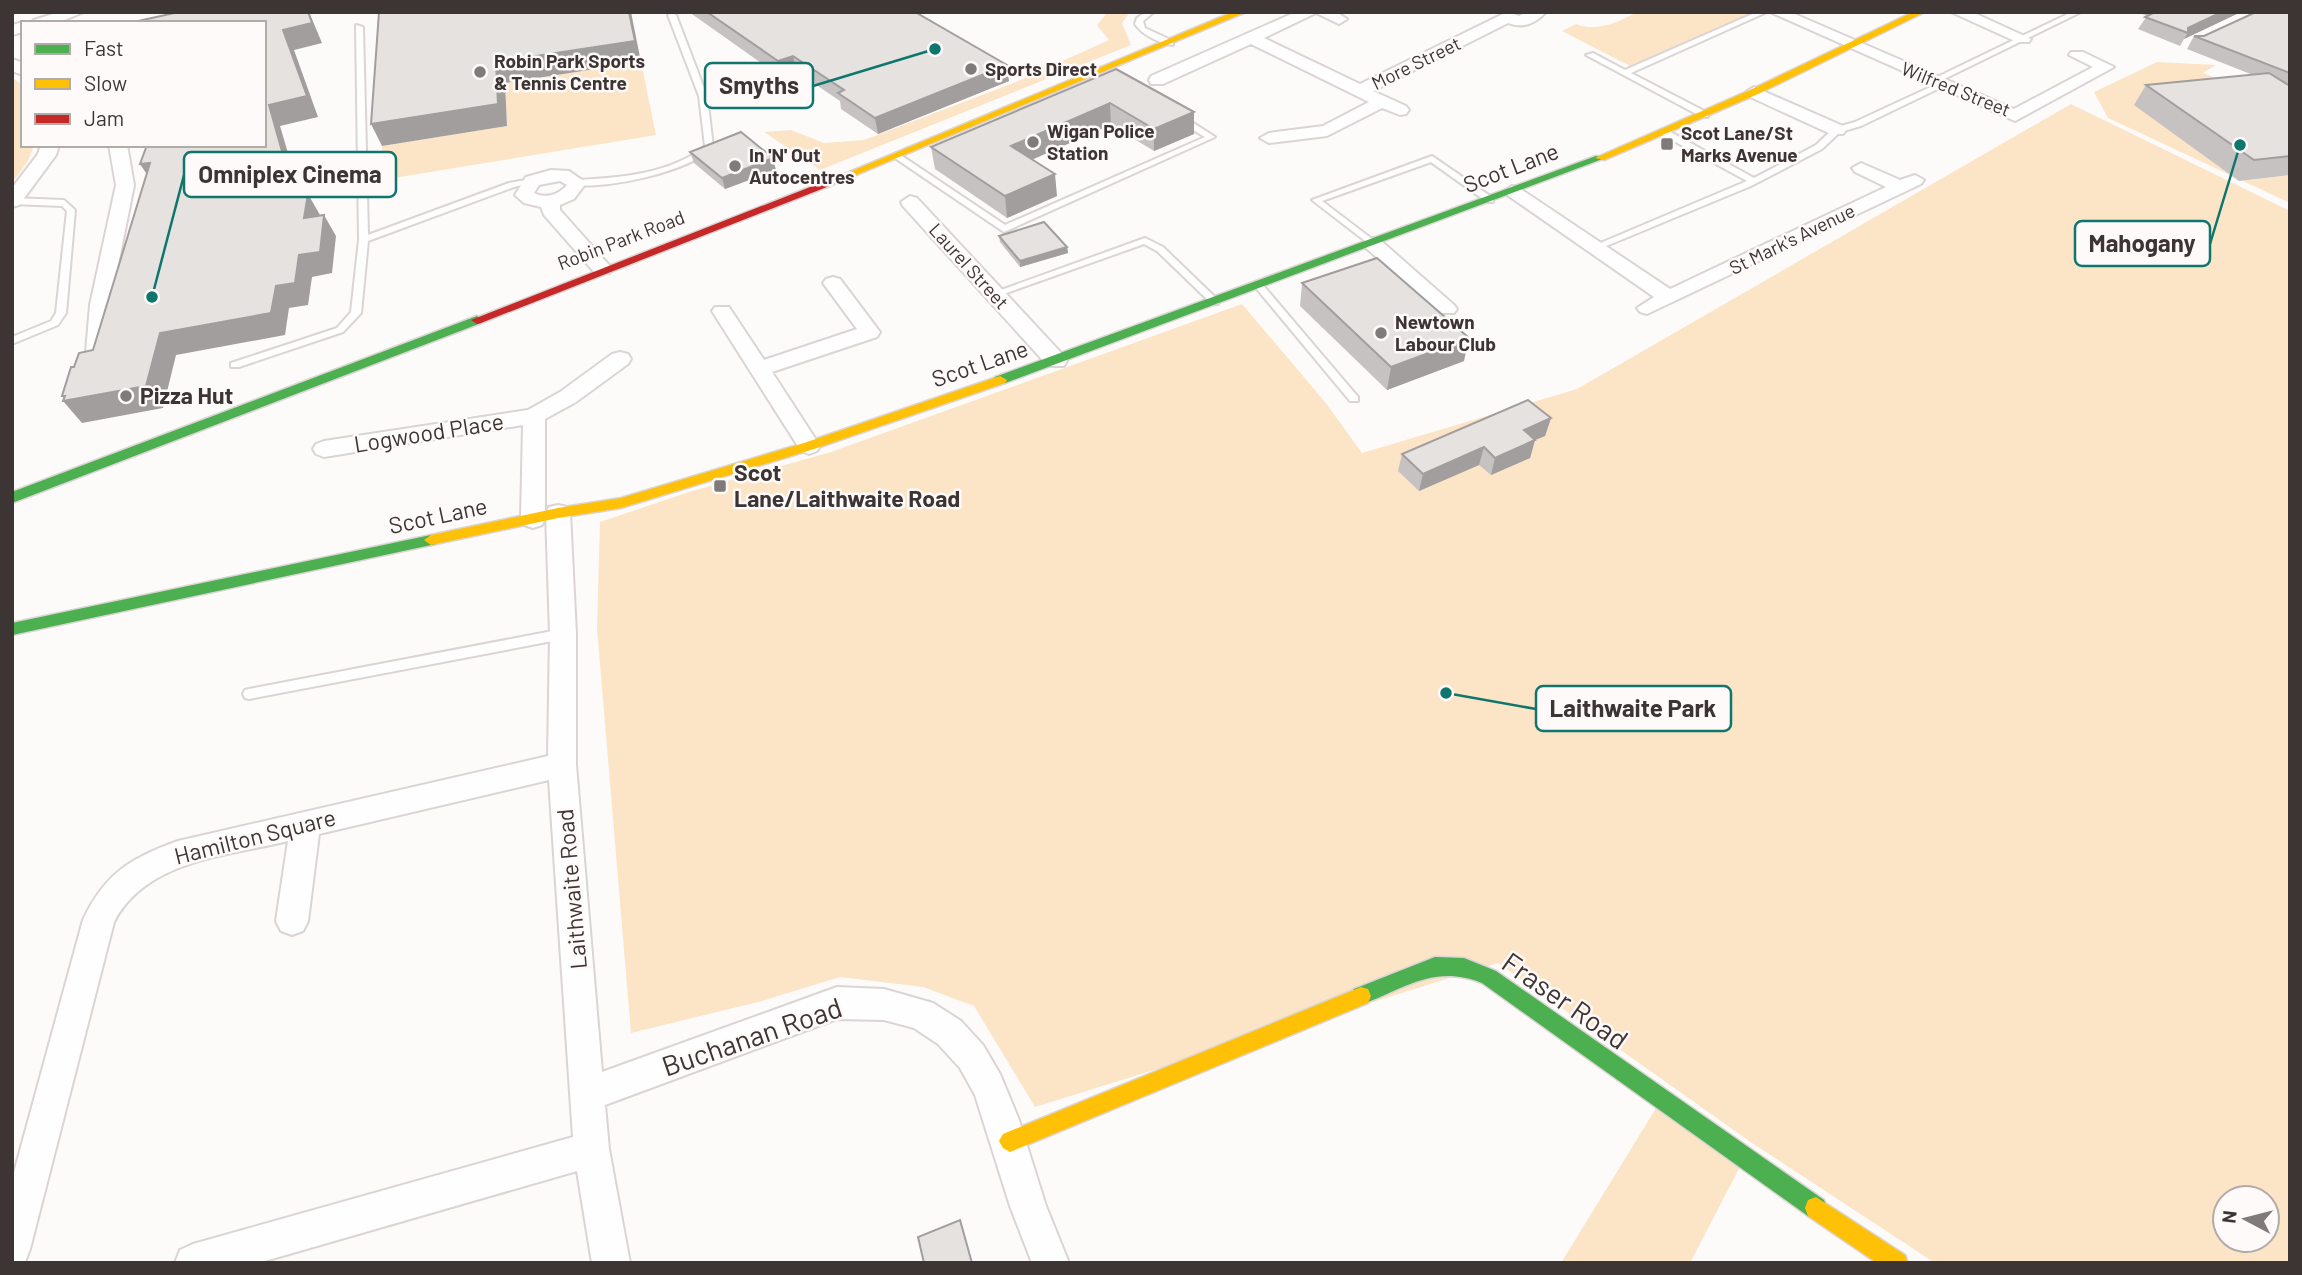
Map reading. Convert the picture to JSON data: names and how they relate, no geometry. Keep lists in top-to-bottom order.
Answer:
{
  "streets": {
    "street": [
      "More Street",
      "Wilfred Street",
      "Scot Lane",
      "St Mark's Avenue",
      "Robin Park Road",
      "Laurel Street",
      "Logwood Place",
      "Hamilton Square",
      "Laithwaite Road",
      "Fraser Road",
      "Buchanan Road"
    ]
  },
  "crossings": [
    ["Wilfred Street", "Scot Lane"],
    ["Scot Lane", "Laurel Street"],
    ["Scot Lane", "Logwood Place"],
    ["Scot Lane", "Laithwaite Road"],
    ["Logwood Place", "Laithwaite Road"],
    ["Hamilton Square", "Laithwaite Road"],
    ["Laithwaite Road", "Buchanan Road"],
    ["Fraser Road", "Buchanan Road"]
  ],
  "places": {
    "other": [
      "Smyths",
      "Sports Direct",
      "Robin Park Sports & Tennis Centre",
      "Wigan Police Station",
      "Mahogany",
      "In 'N' Out Autocentres",
      "Omniplex Cinema",
      "Newtown Labour Club",
      "Pizza Hut",
      "Laithwaite Park"
    ],
    "transit": ["Scot Lane/St Marks Avenue", "Scot Lane/Laithwaite Road"]
  },
  "legend": ["Fast", "Slow", "Jam"],
  "north": "left"
}
